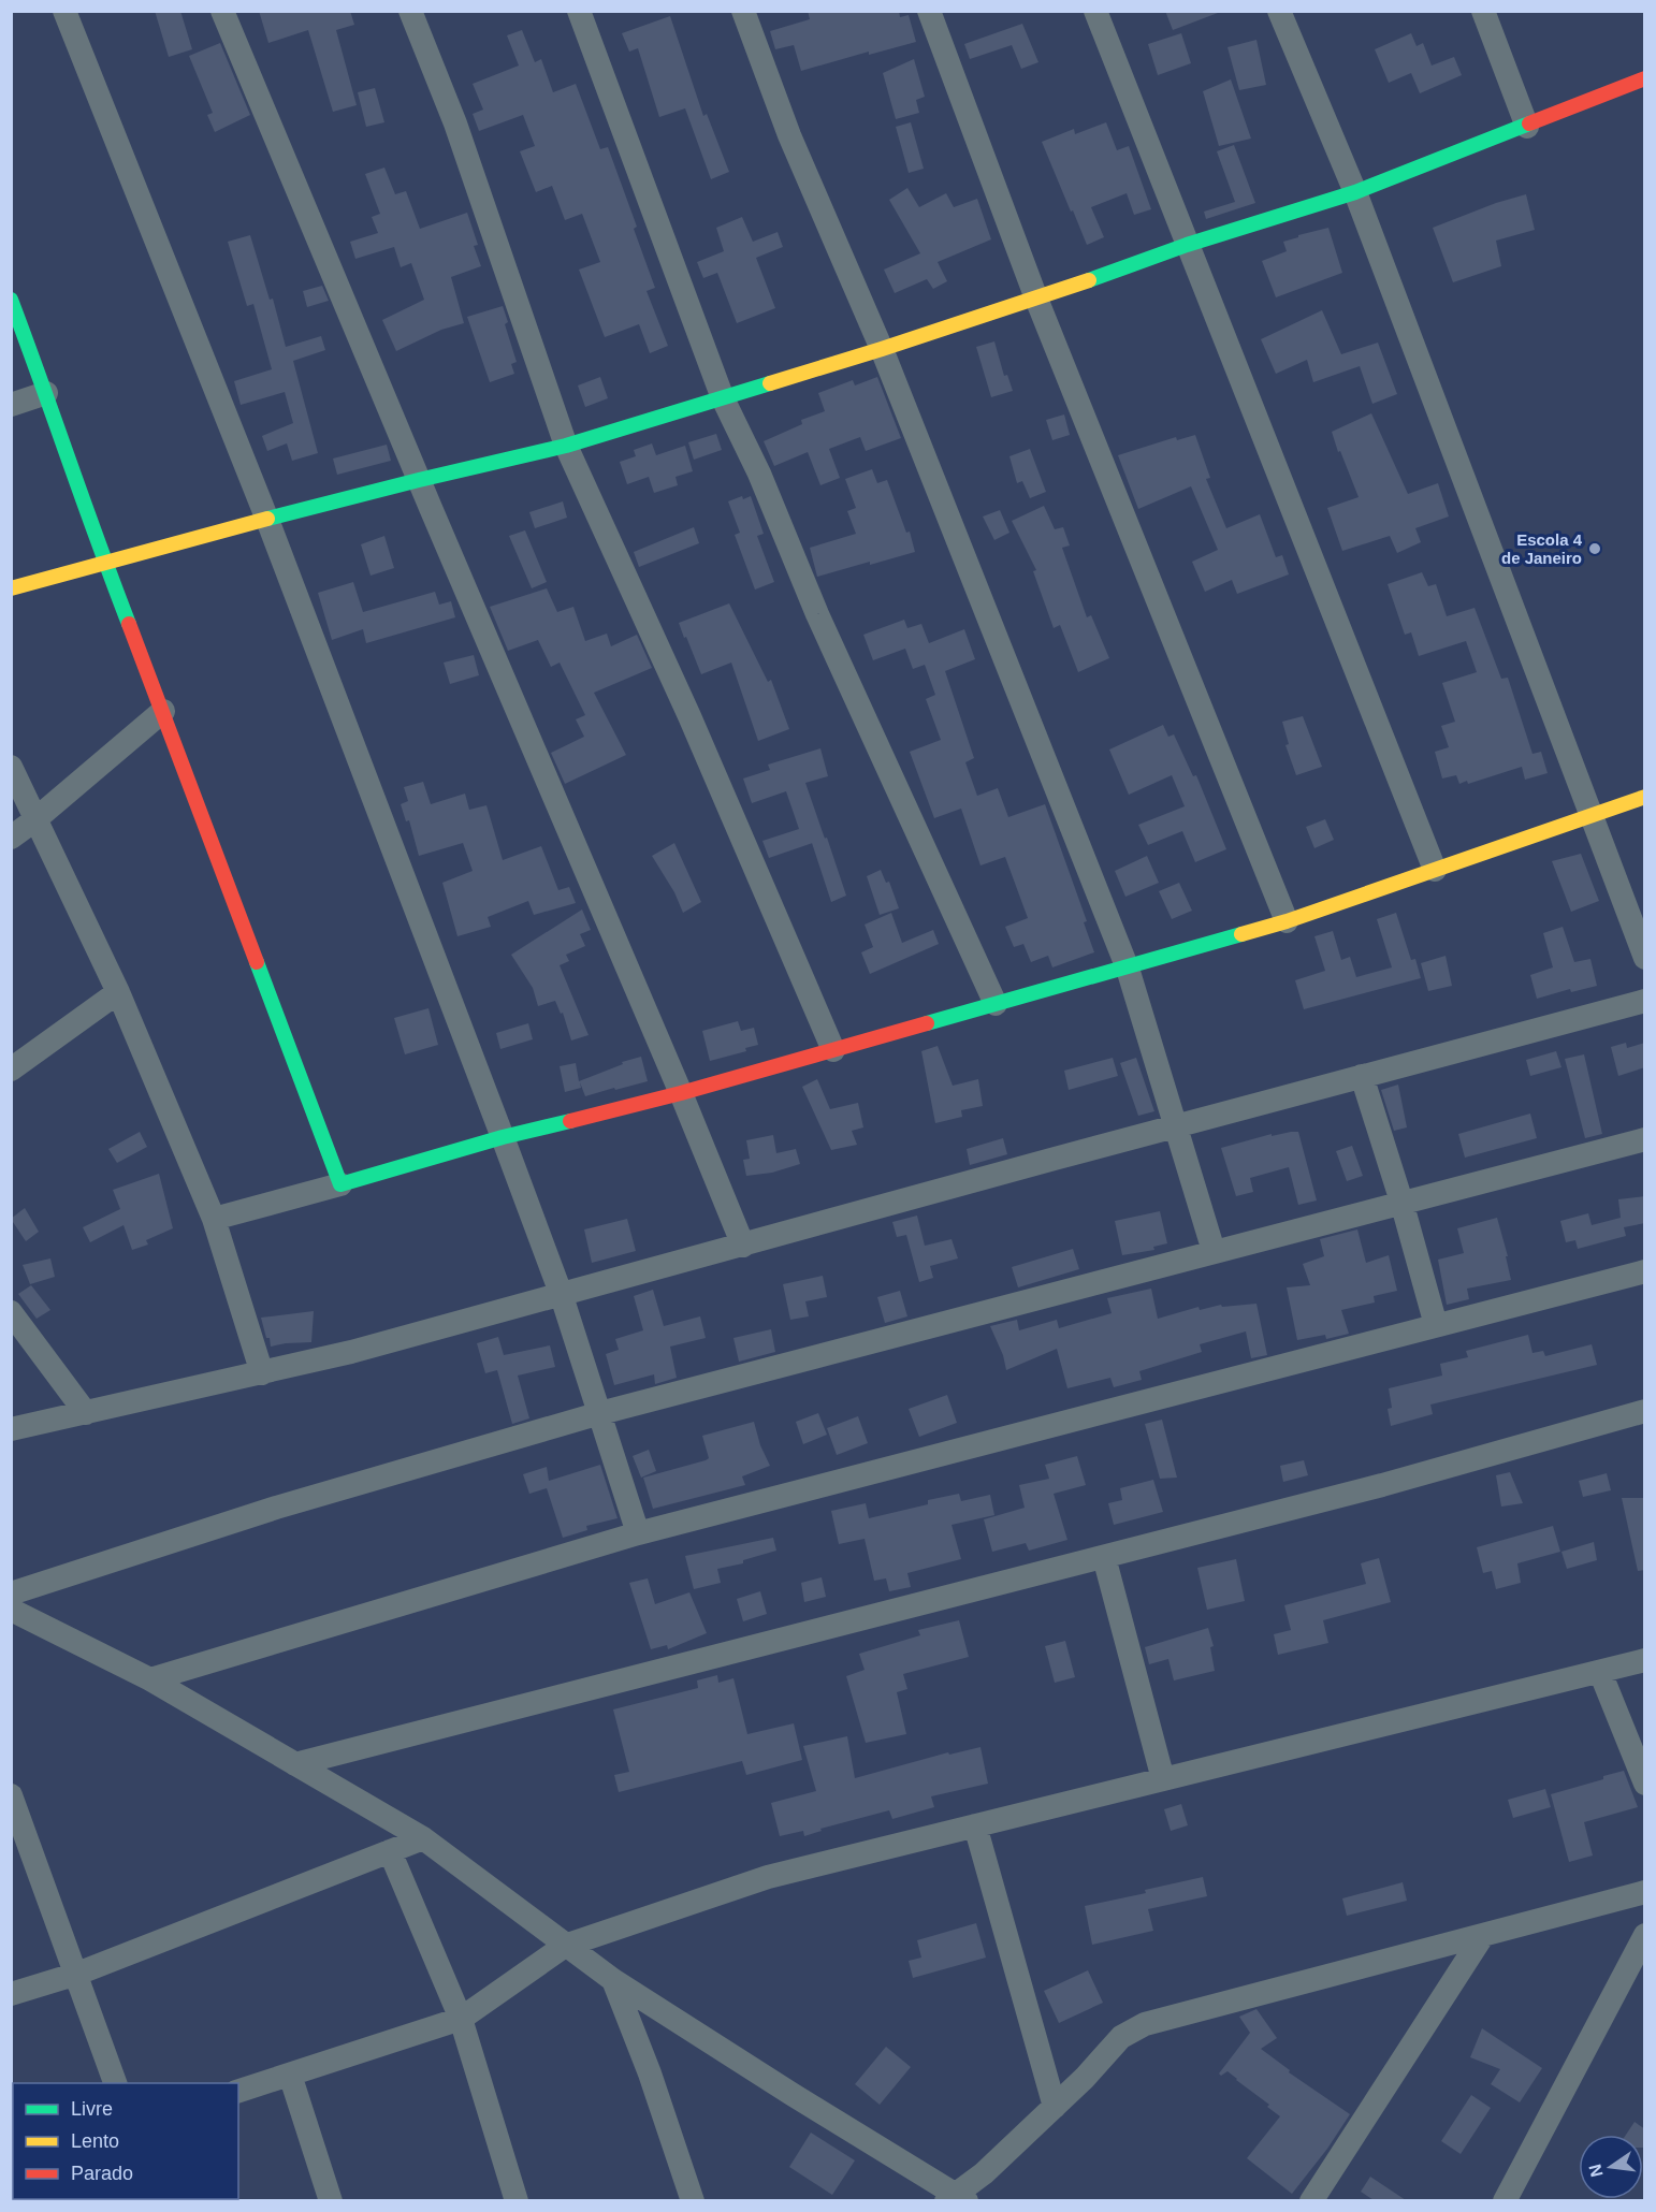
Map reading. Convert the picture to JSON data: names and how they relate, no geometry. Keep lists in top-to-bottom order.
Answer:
{
  "places": ["Escola 4 de Janeiro"],
  "legend": ["Livre", "Lento", "Parado"],
  "north": "left"
}
